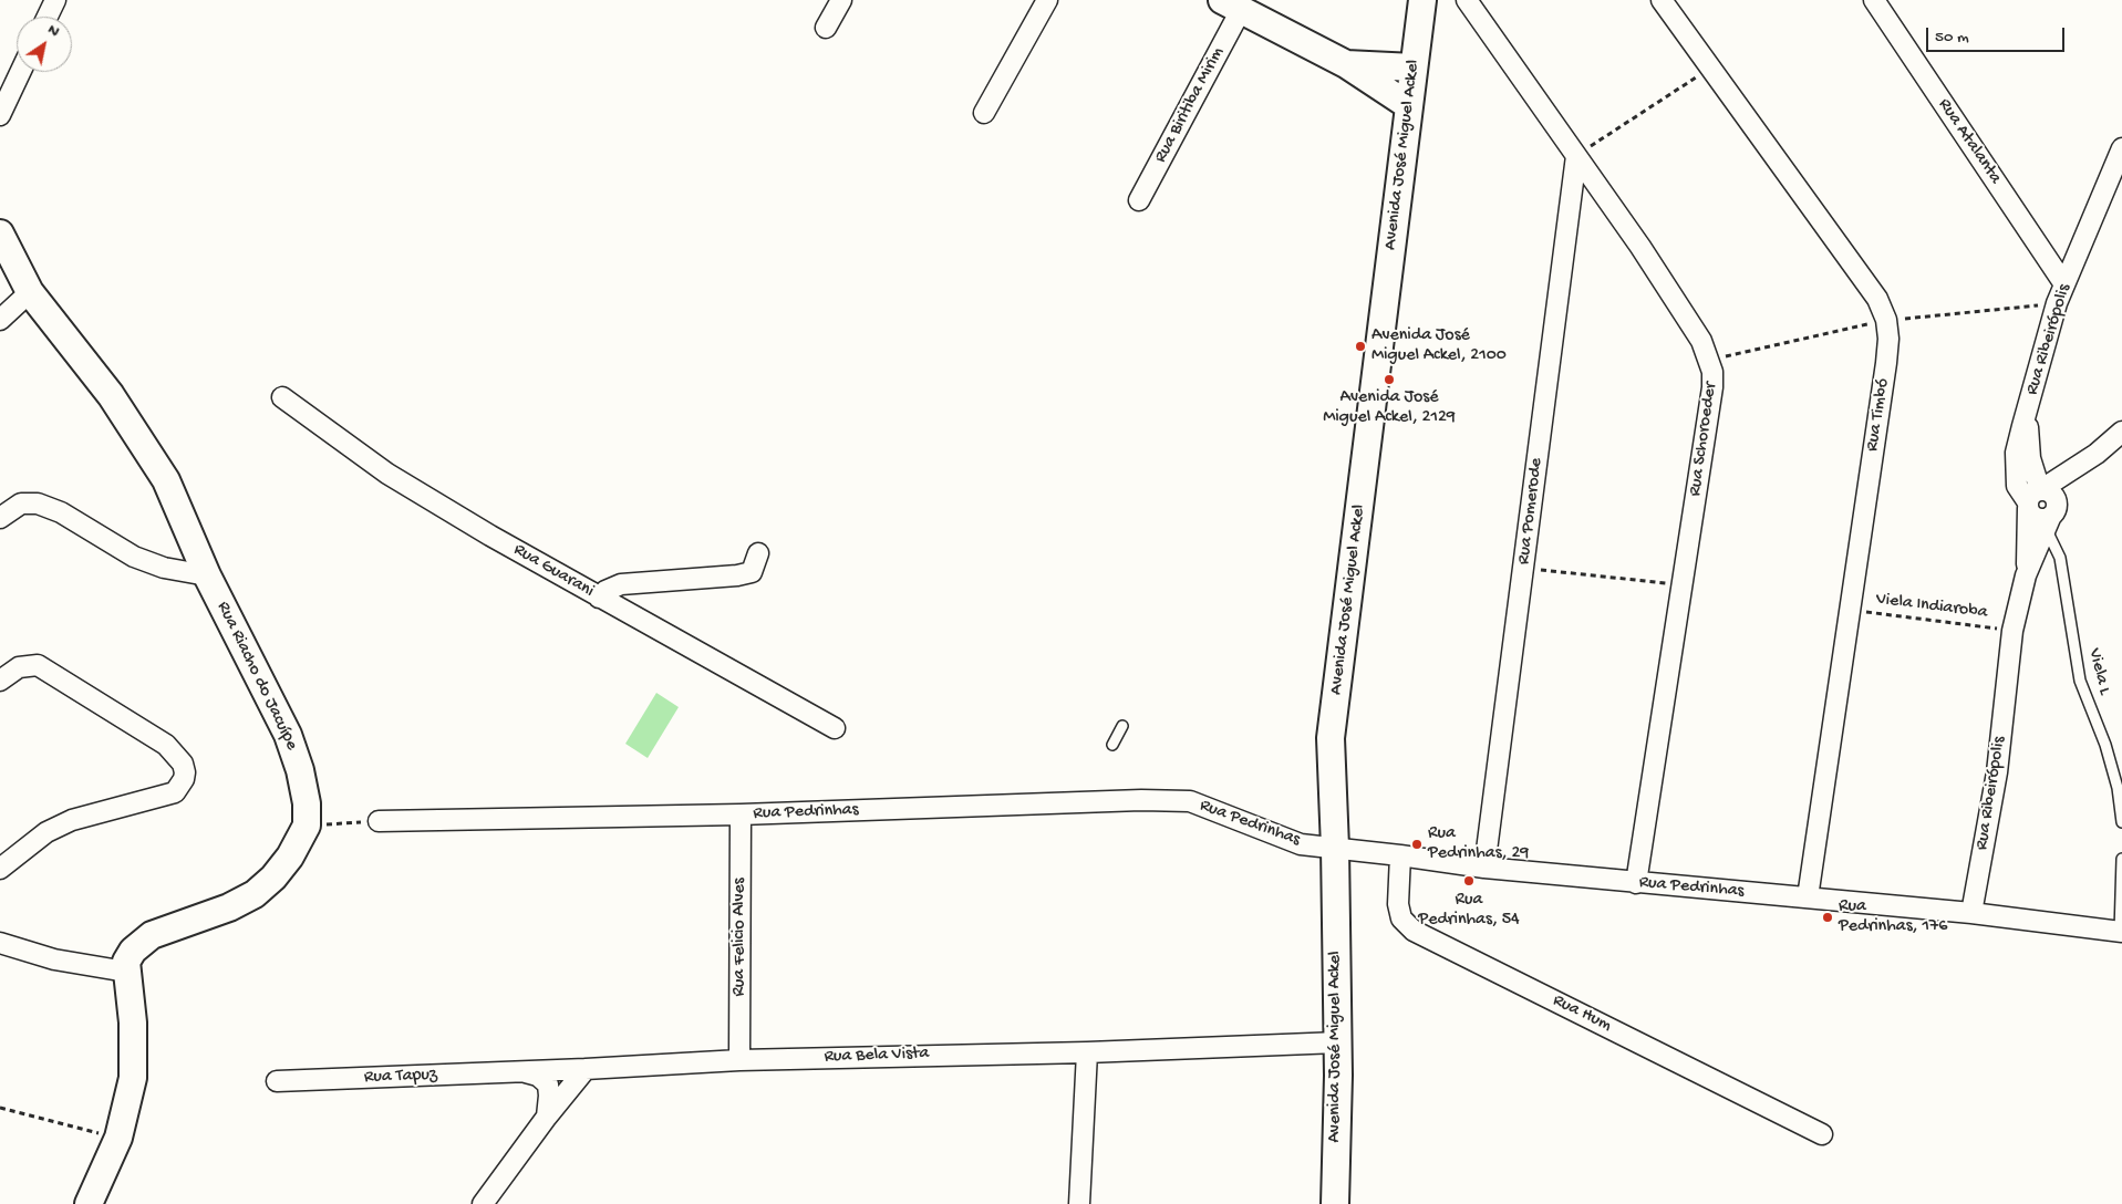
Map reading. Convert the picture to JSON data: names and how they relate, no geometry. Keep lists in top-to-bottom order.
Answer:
{
  "streets": {
    "street": [
      "Rua Biritiba Mirim",
      "Rua Atalanta",
      "Avenida José Miguel Ackel",
      "Rua Ribeirópolis",
      "Rua Timbó",
      "Rua Schoroeder",
      "Rua Pomerode",
      "Rua Guarani",
      "Rua Riacho do Jacuípe",
      "Rua Pedrinhas",
      "Rua Felicio Alves",
      "Rua Hum",
      "Rua Bela Vista",
      "Rua Tapuz"
    ],
    "lane": ["Viela L"],
    "path": ["Viela Indiaroba"]
  },
  "crossings": [
    ["Rua Atalanta", "Rua Ribeirópolis"],
    ["Avenida José Miguel Ackel", "Rua Pedrinhas"],
    ["Avenida José Miguel Ackel", "Rua Bela Vista"],
    ["Rua Ribeirópolis", "Viela Indiaroba"],
    ["Rua Ribeirópolis", "Viela L"],
    ["Rua Ribeirópolis", "Rua Pedrinhas"],
    ["Rua Timbó", "Viela Indiaroba"],
    ["Rua Timbó", "Rua Pedrinhas"],
    ["Rua Schoroeder", "Rua Pomerode"],
    ["Rua Schoroeder", "Rua Pedrinhas"],
    ["Rua Pomerode", "Rua Pedrinhas"],
    ["Rua Pedrinhas", "Rua Felicio Alves"],
    ["Rua Pedrinhas", "Rua Hum"],
    ["Rua Felicio Alves", "Rua Bela Vista"],
    ["Rua Bela Vista", "Rua Tapuz"]
  ],
  "places": [
    "Avenida José Miguel Ackel, 2100",
    "Avenida José Miguel Ackel, 2129",
    "Rua Pedrinhas, 29",
    "Rua Pedrinhas, 54",
    "Rua Pedrinhas, 176"
  ],
  "scale_bar": "50 m",
  "north": "top right"
}
